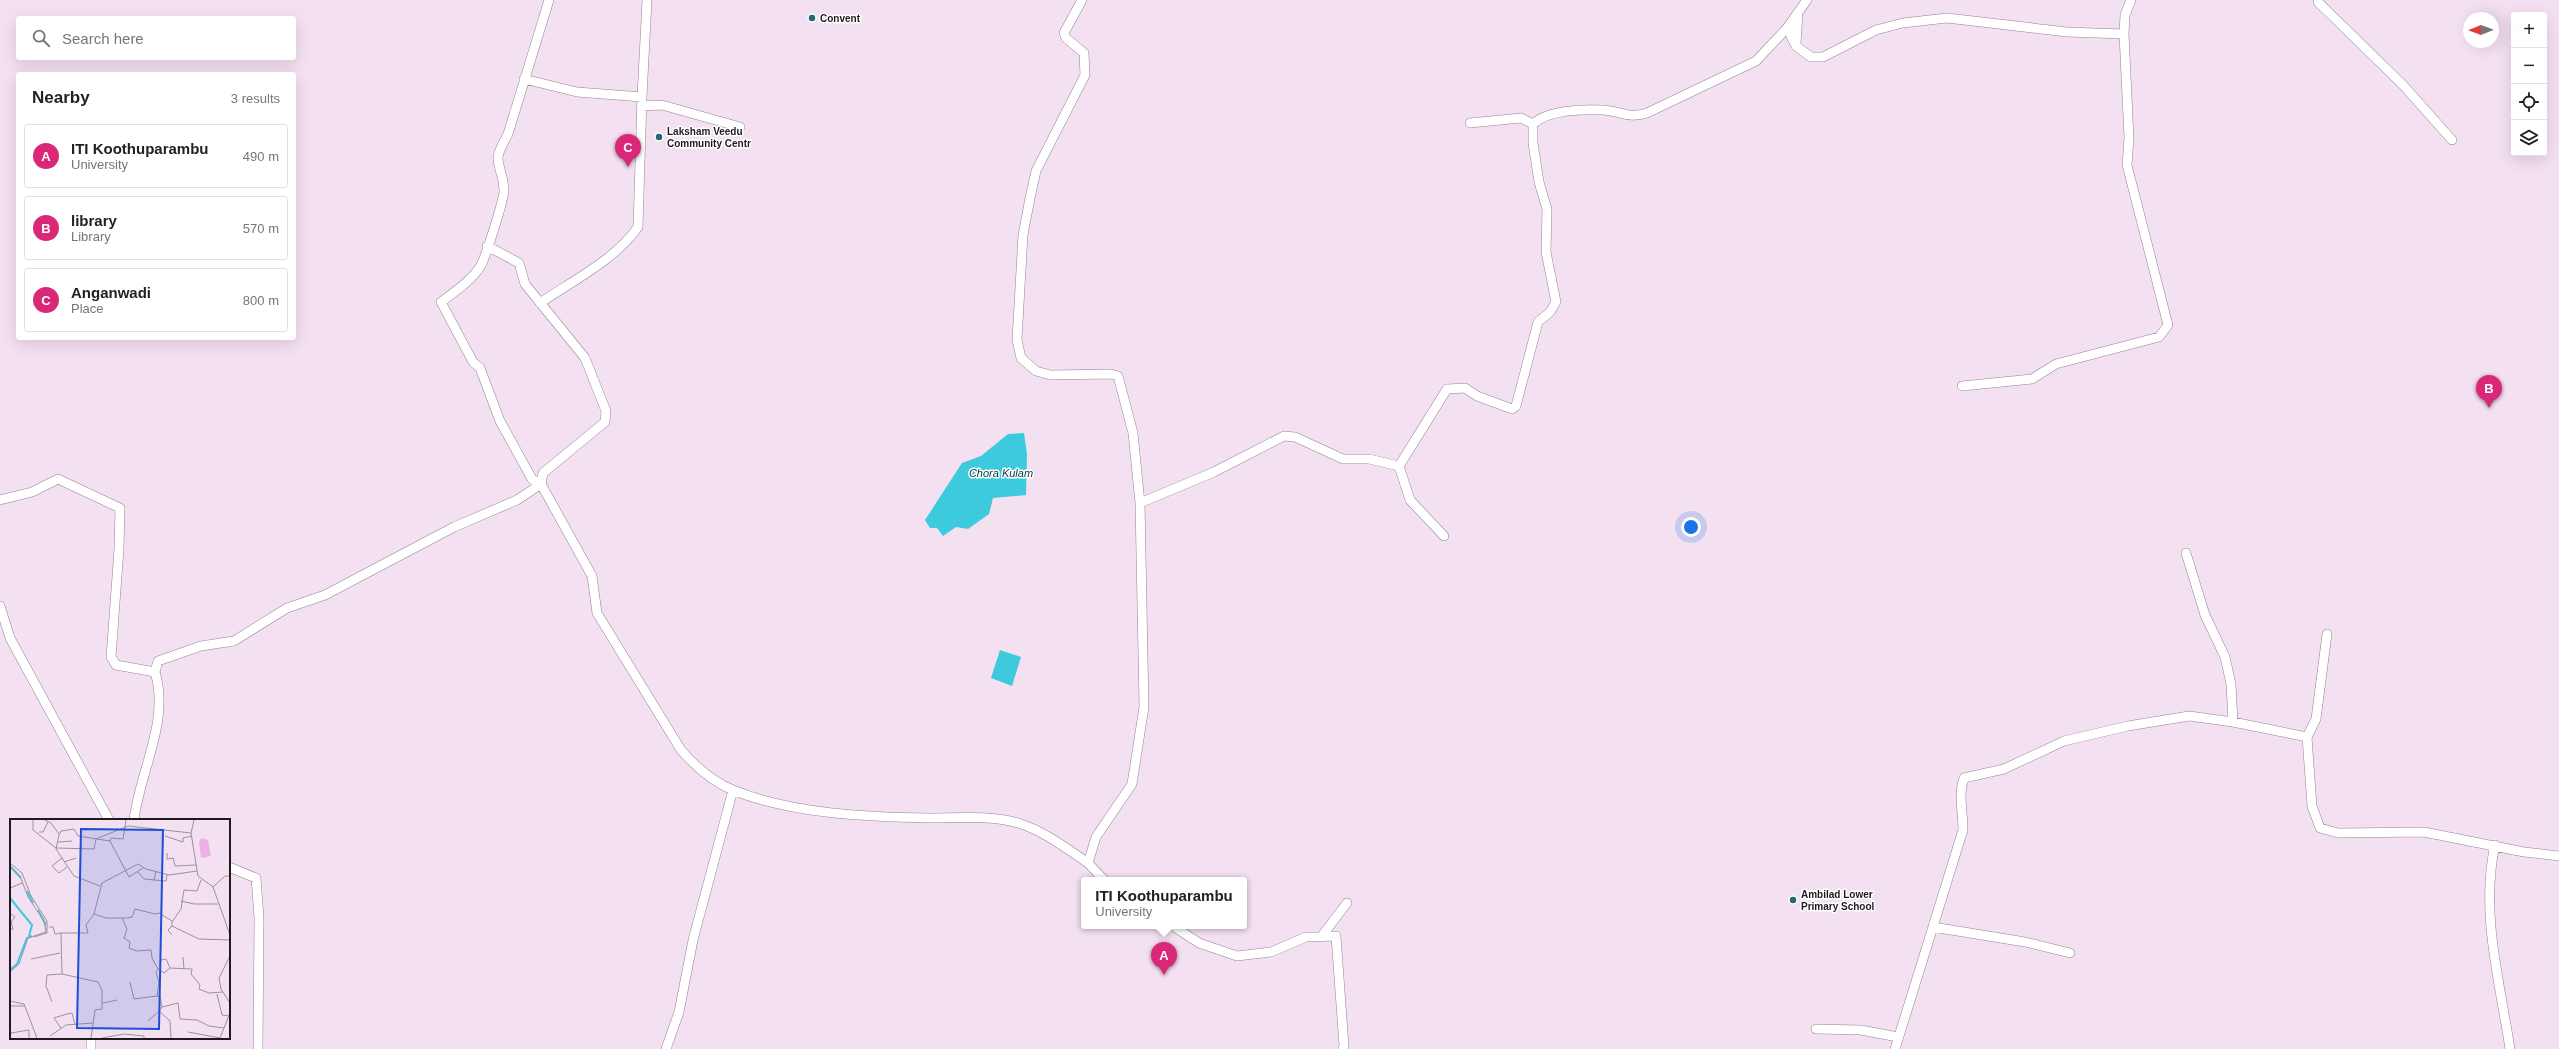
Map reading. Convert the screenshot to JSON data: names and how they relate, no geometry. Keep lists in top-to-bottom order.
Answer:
{
  "water": ["Chora Kulam"],
  "places": ["Convent", "Laksham Veedu Community Centr", "Ambilad Lower Primary School"],
  "north": "left",
  "page": {
    "map_buttons": ["+", "−"],
    "search": "Search here",
    "heading": ["Nearby", "3 results"],
    "list": [
      {
        "mark": "A",
        "name": "ITI Koothuparambu",
        "note": "University",
        "value": "490 m"
      },
      {
        "mark": "B",
        "name": "library",
        "note": "Library",
        "value": "570 m"
      },
      {
        "mark": "C",
        "name": "Anganwadi",
        "note": "Place",
        "value": "800 m"
      }
    ],
    "pins": ["C", "B", "A"],
    "popup": ["ITI Koothuparambu", "University"]
  }
}
